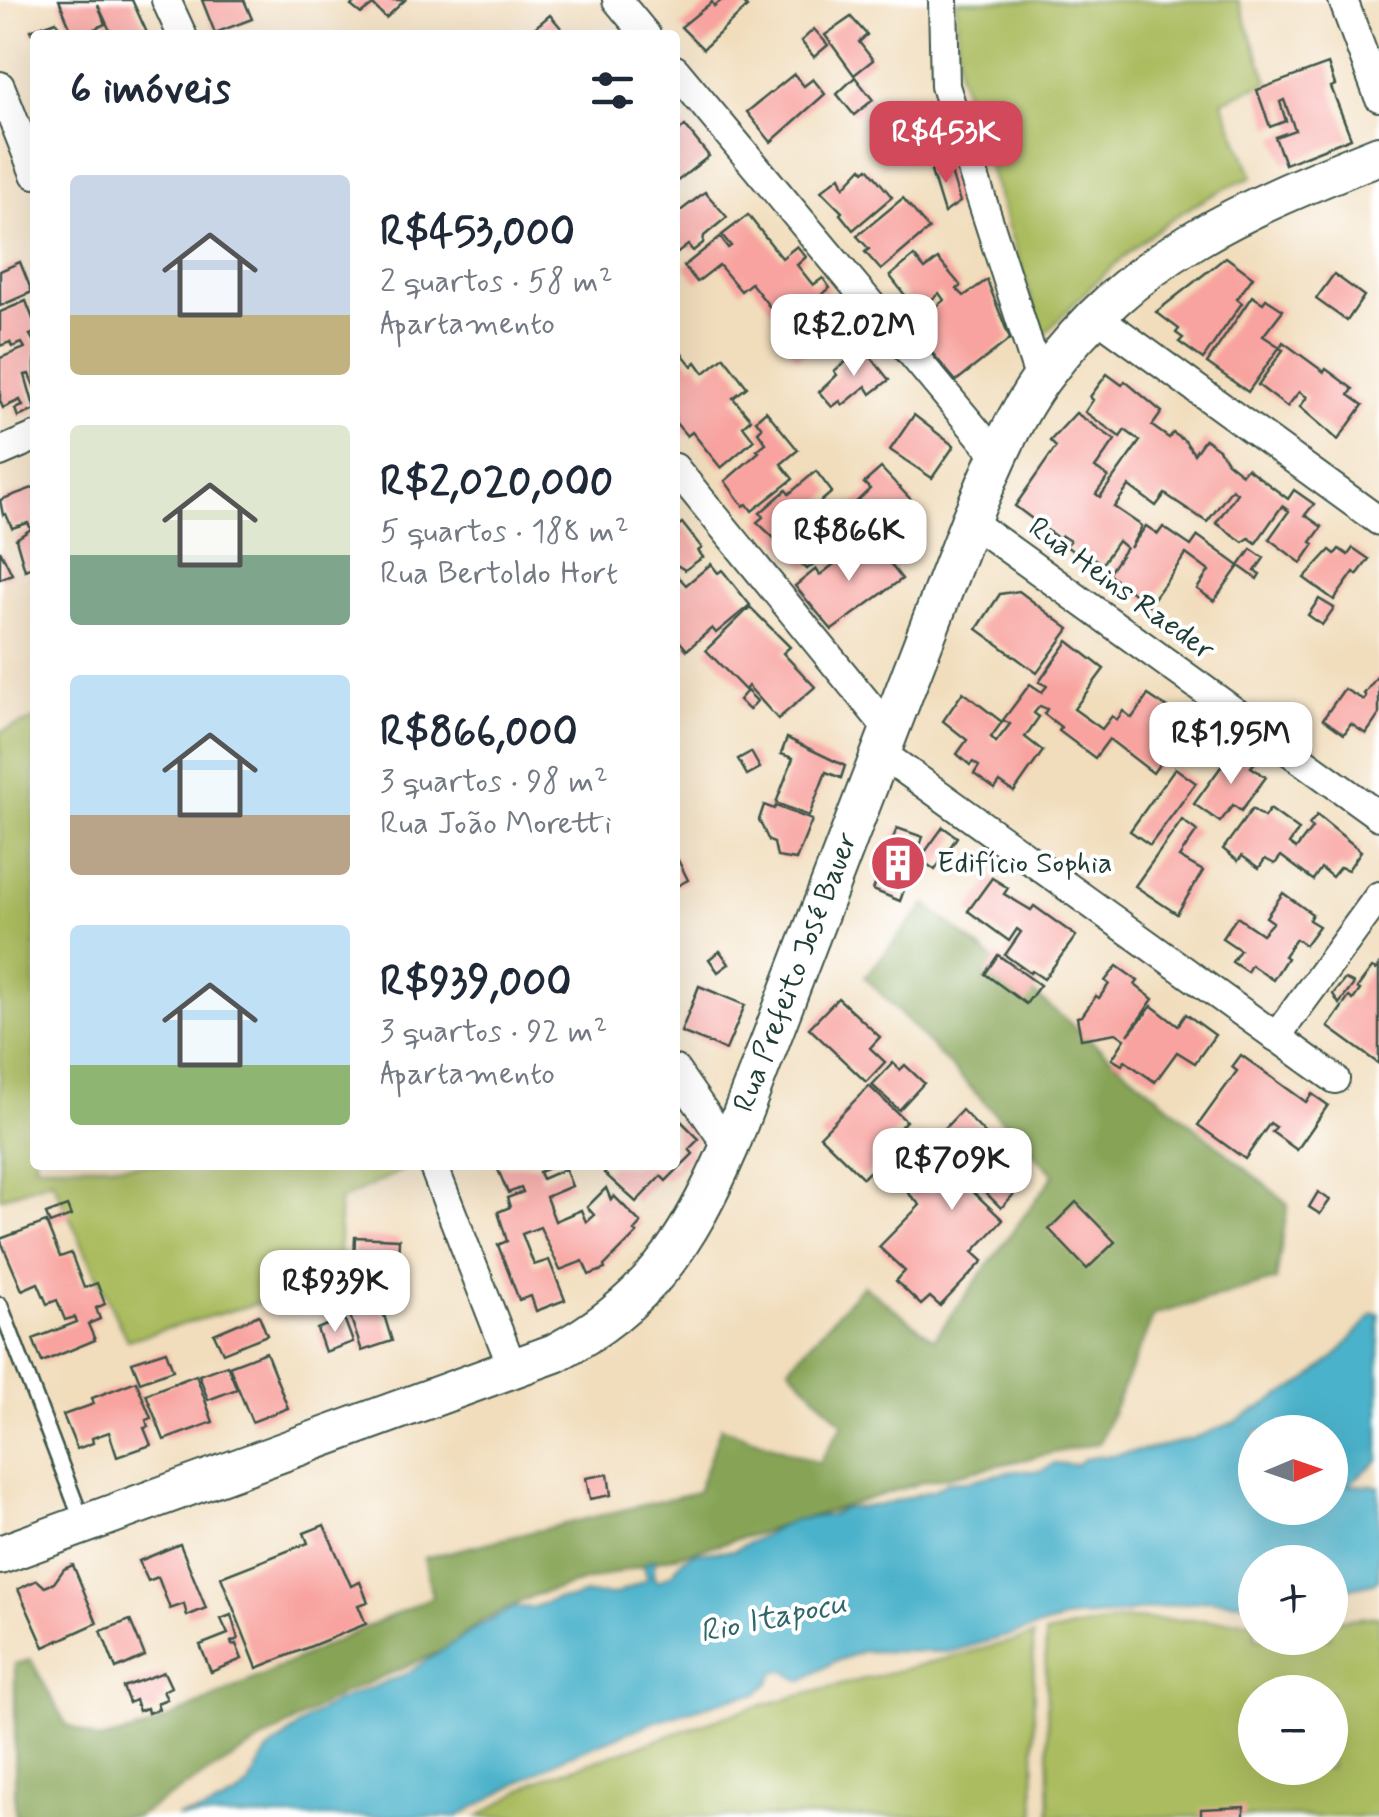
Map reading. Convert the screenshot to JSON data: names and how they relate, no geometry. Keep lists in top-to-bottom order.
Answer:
{
  "streets": {
    "street": ["Rua Heins Raeder", "Rua Prefeito José Bauer"]
  },
  "crossings": [
    ["Rua Heins Raeder", "Rua Prefeito José Bauer"]
  ],
  "water": ["Rio Itapocu"],
  "places": {
    "building": ["Edifício Sophia"]
  },
  "north": "right",
  "page": {
    "heading": "6 imóveis",
    "price": [
      "R$453K",
      "R$2.02M",
      "R$866K",
      "R$1.95M",
      "R$709K",
      "R$939K"
    ],
    "list": [
      {
        "name": "R$453,000",
        "note": "2 quartos · 58 m² · Apartamento"
      },
      {
        "name": "R$2,020,000",
        "note": "5 quartos · 188 m² · Rua Bertoldo Hort"
      },
      {
        "name": "R$866,000",
        "note": "3 quartos · 98 m² · Rua João Moretti"
      },
      {
        "name": "R$939,000",
        "note": "3 quartos · 92 m² · Apartamento"
      }
    ],
    "map_buttons": ["+", "−"]
  }
}
